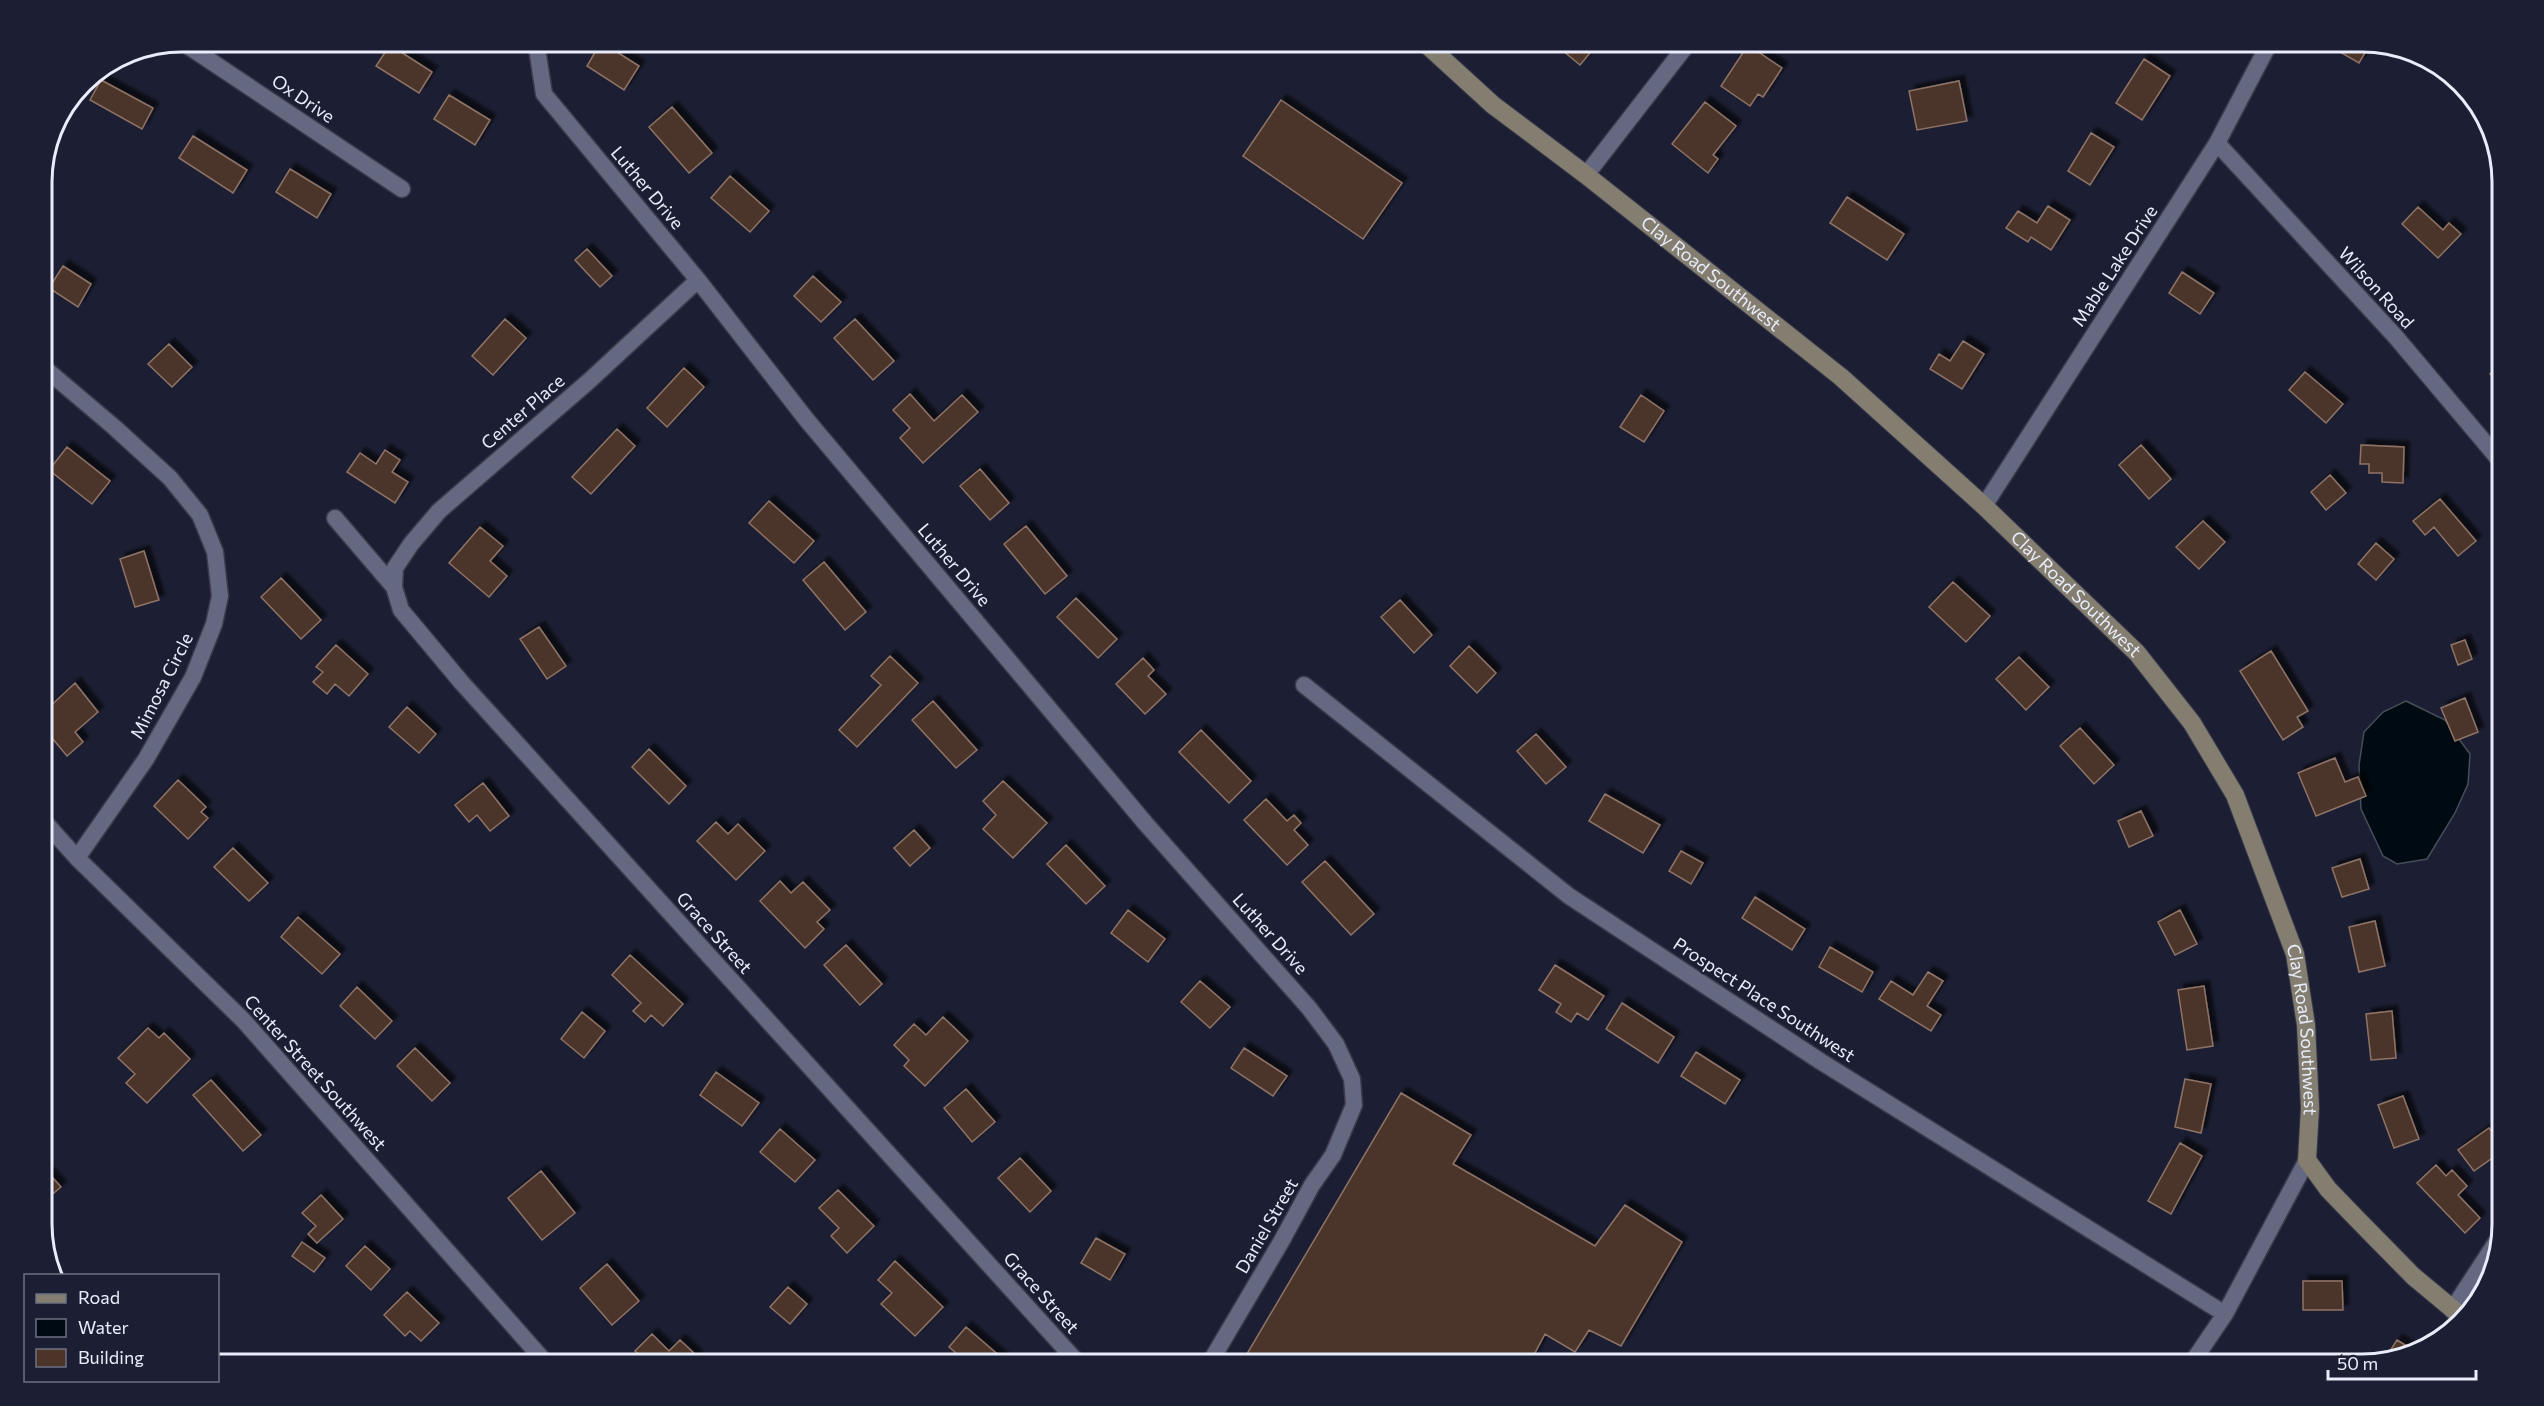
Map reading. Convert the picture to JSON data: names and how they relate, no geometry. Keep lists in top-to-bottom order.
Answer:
{
  "streets": {
    "street": [
      "Ox Drive",
      "Luther Drive",
      "Mable Lake Drive",
      "Clay Road Southwest",
      "Wilson Road",
      "Center Place",
      "Mimosa Circle",
      "Grace Street",
      "Prospect Place Southwest",
      "Center Street Southwest",
      "Daniel Street"
    ]
  },
  "crossings": [
    ["Luther Drive", "Center Place"],
    ["Luther Drive", "Daniel Street"],
    ["Mable Lake Drive", "Clay Road Southwest"],
    ["Mable Lake Drive", "Wilson Road"],
    ["Center Place", "Grace Street"],
    ["Mimosa Circle", "Center Street Southwest"]
  ],
  "legend": ["Road", "Water", "Building"],
  "scale_bar": "50 m"
}
